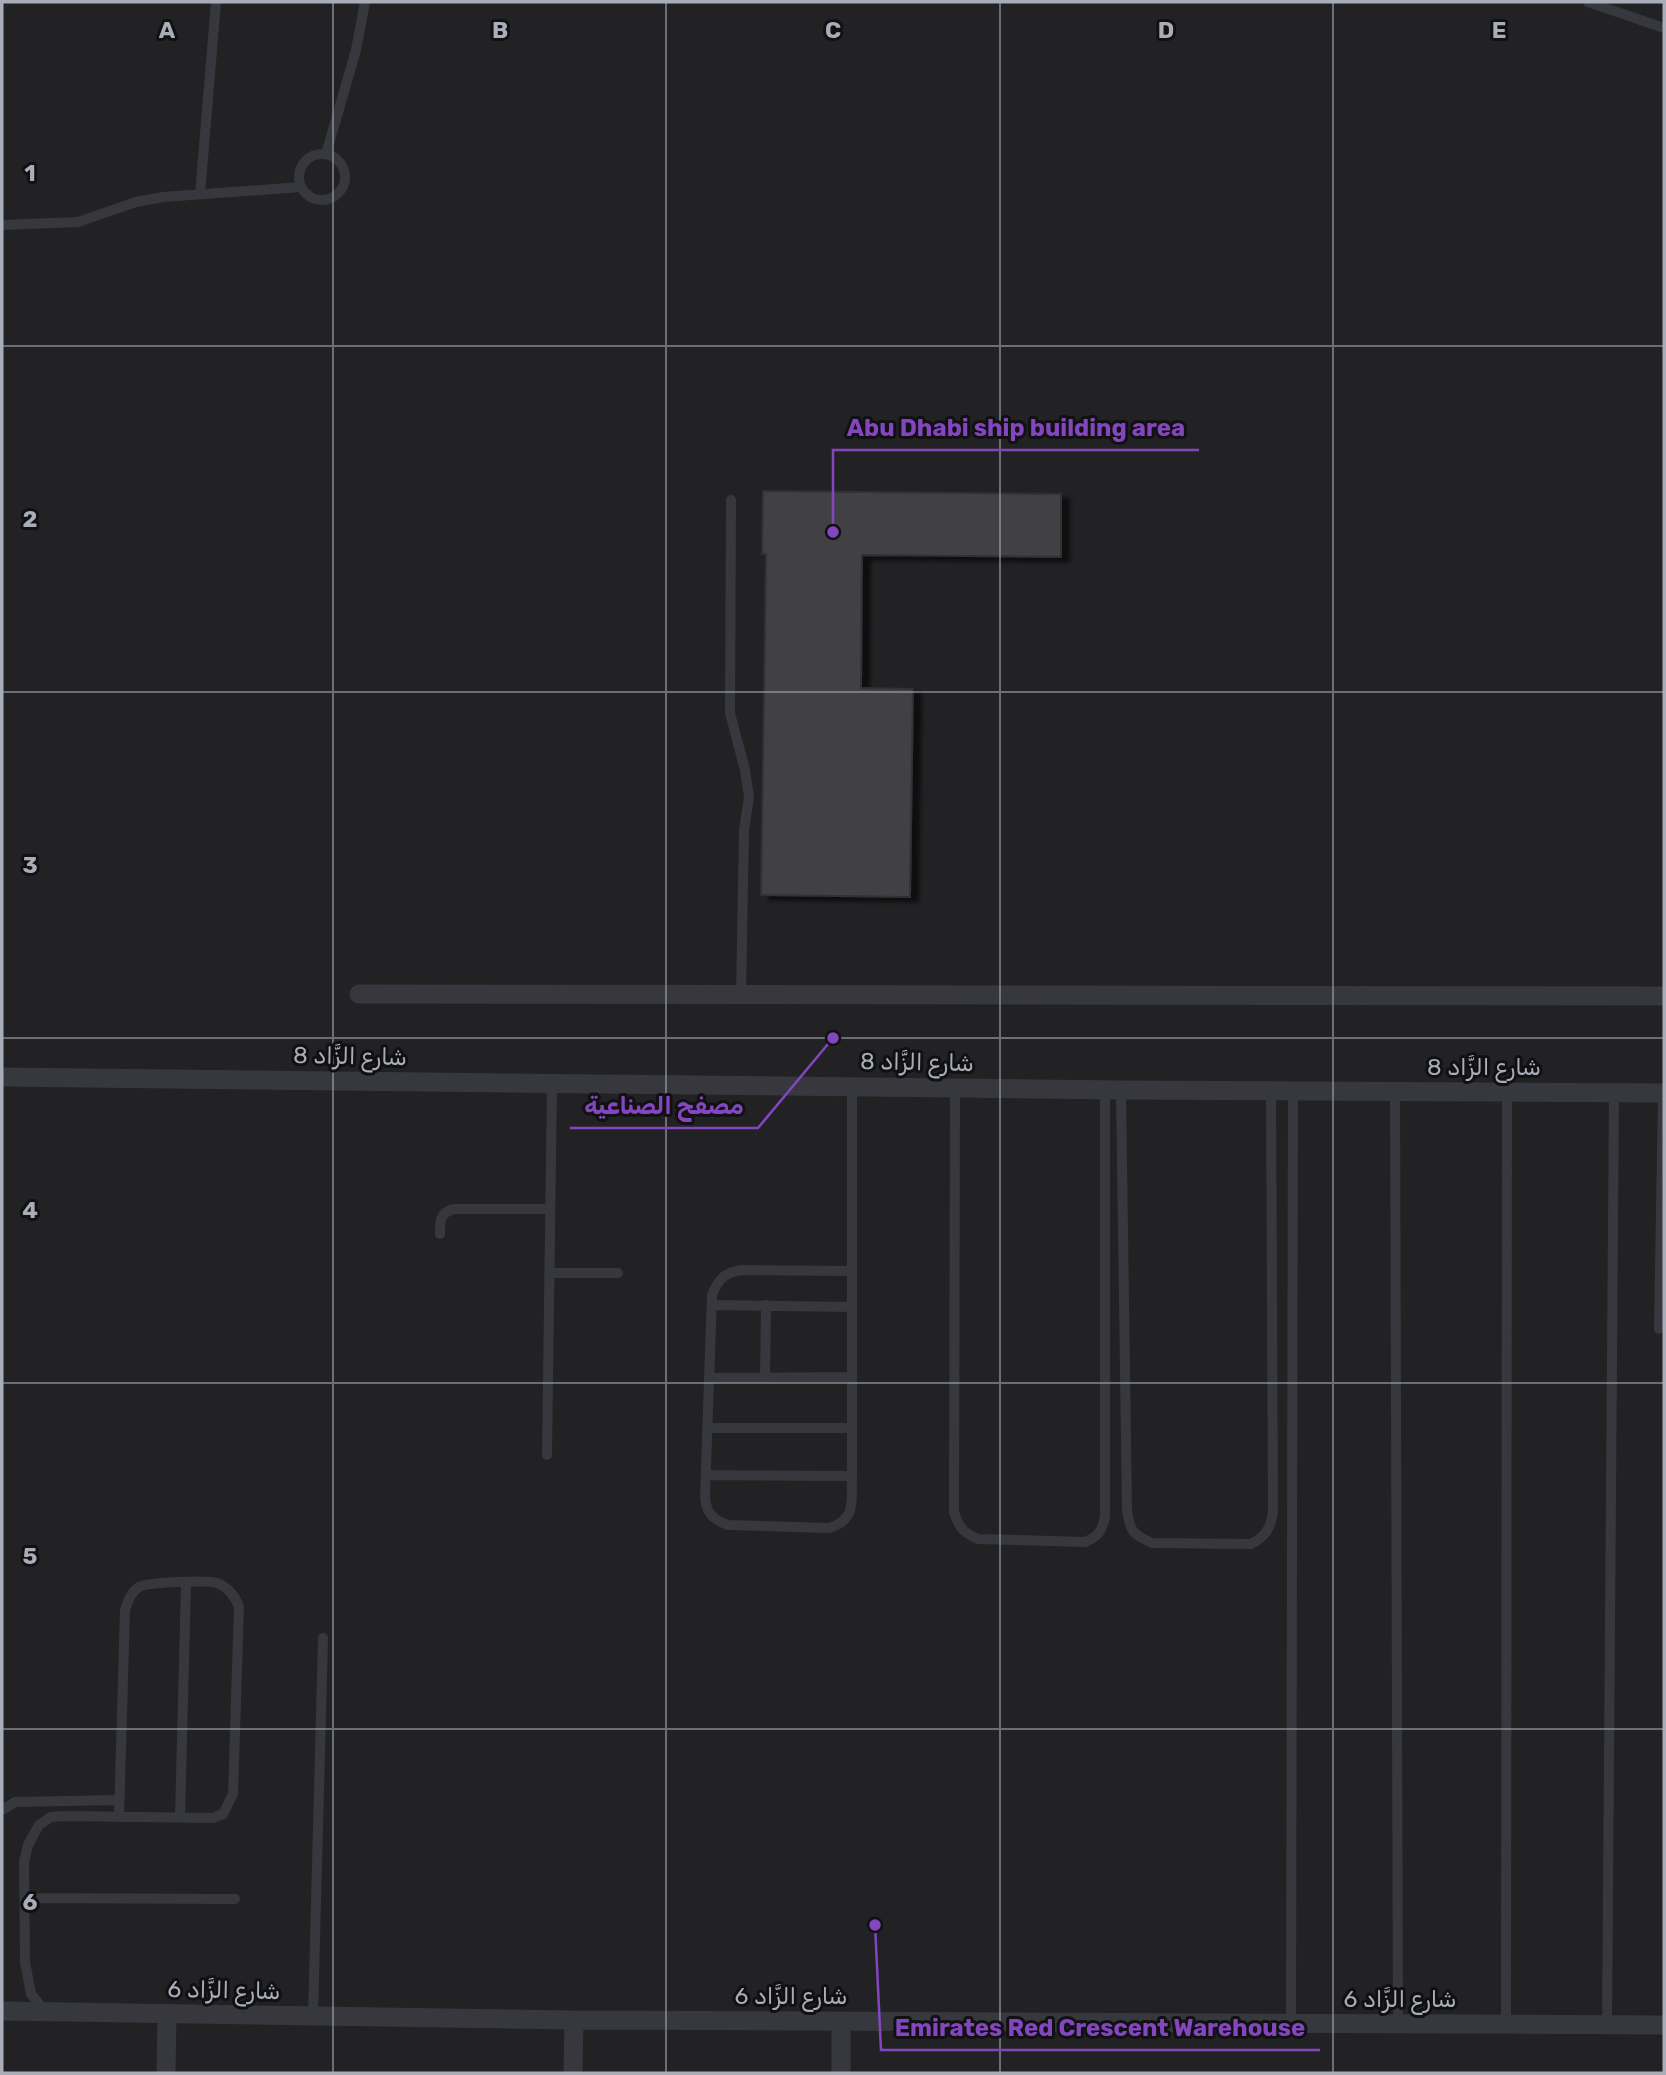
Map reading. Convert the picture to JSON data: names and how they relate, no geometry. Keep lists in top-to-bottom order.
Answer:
{
  "streets": {
    "street": ["شارع الزَّاد 8", "شارع الزَّاد 6"]
  },
  "places": ["Abu Dhabi ship building area", "مصفح الصناعية", "Emirates Red Crescent Warehouse"],
  "grid": {
    "columns": [
      "A",
      "B",
      "C",
      "D",
      "E"
    ],
    "rows": [
      "1",
      "2",
      "3",
      "4",
      "5",
      "6"
    ]
  }
}
